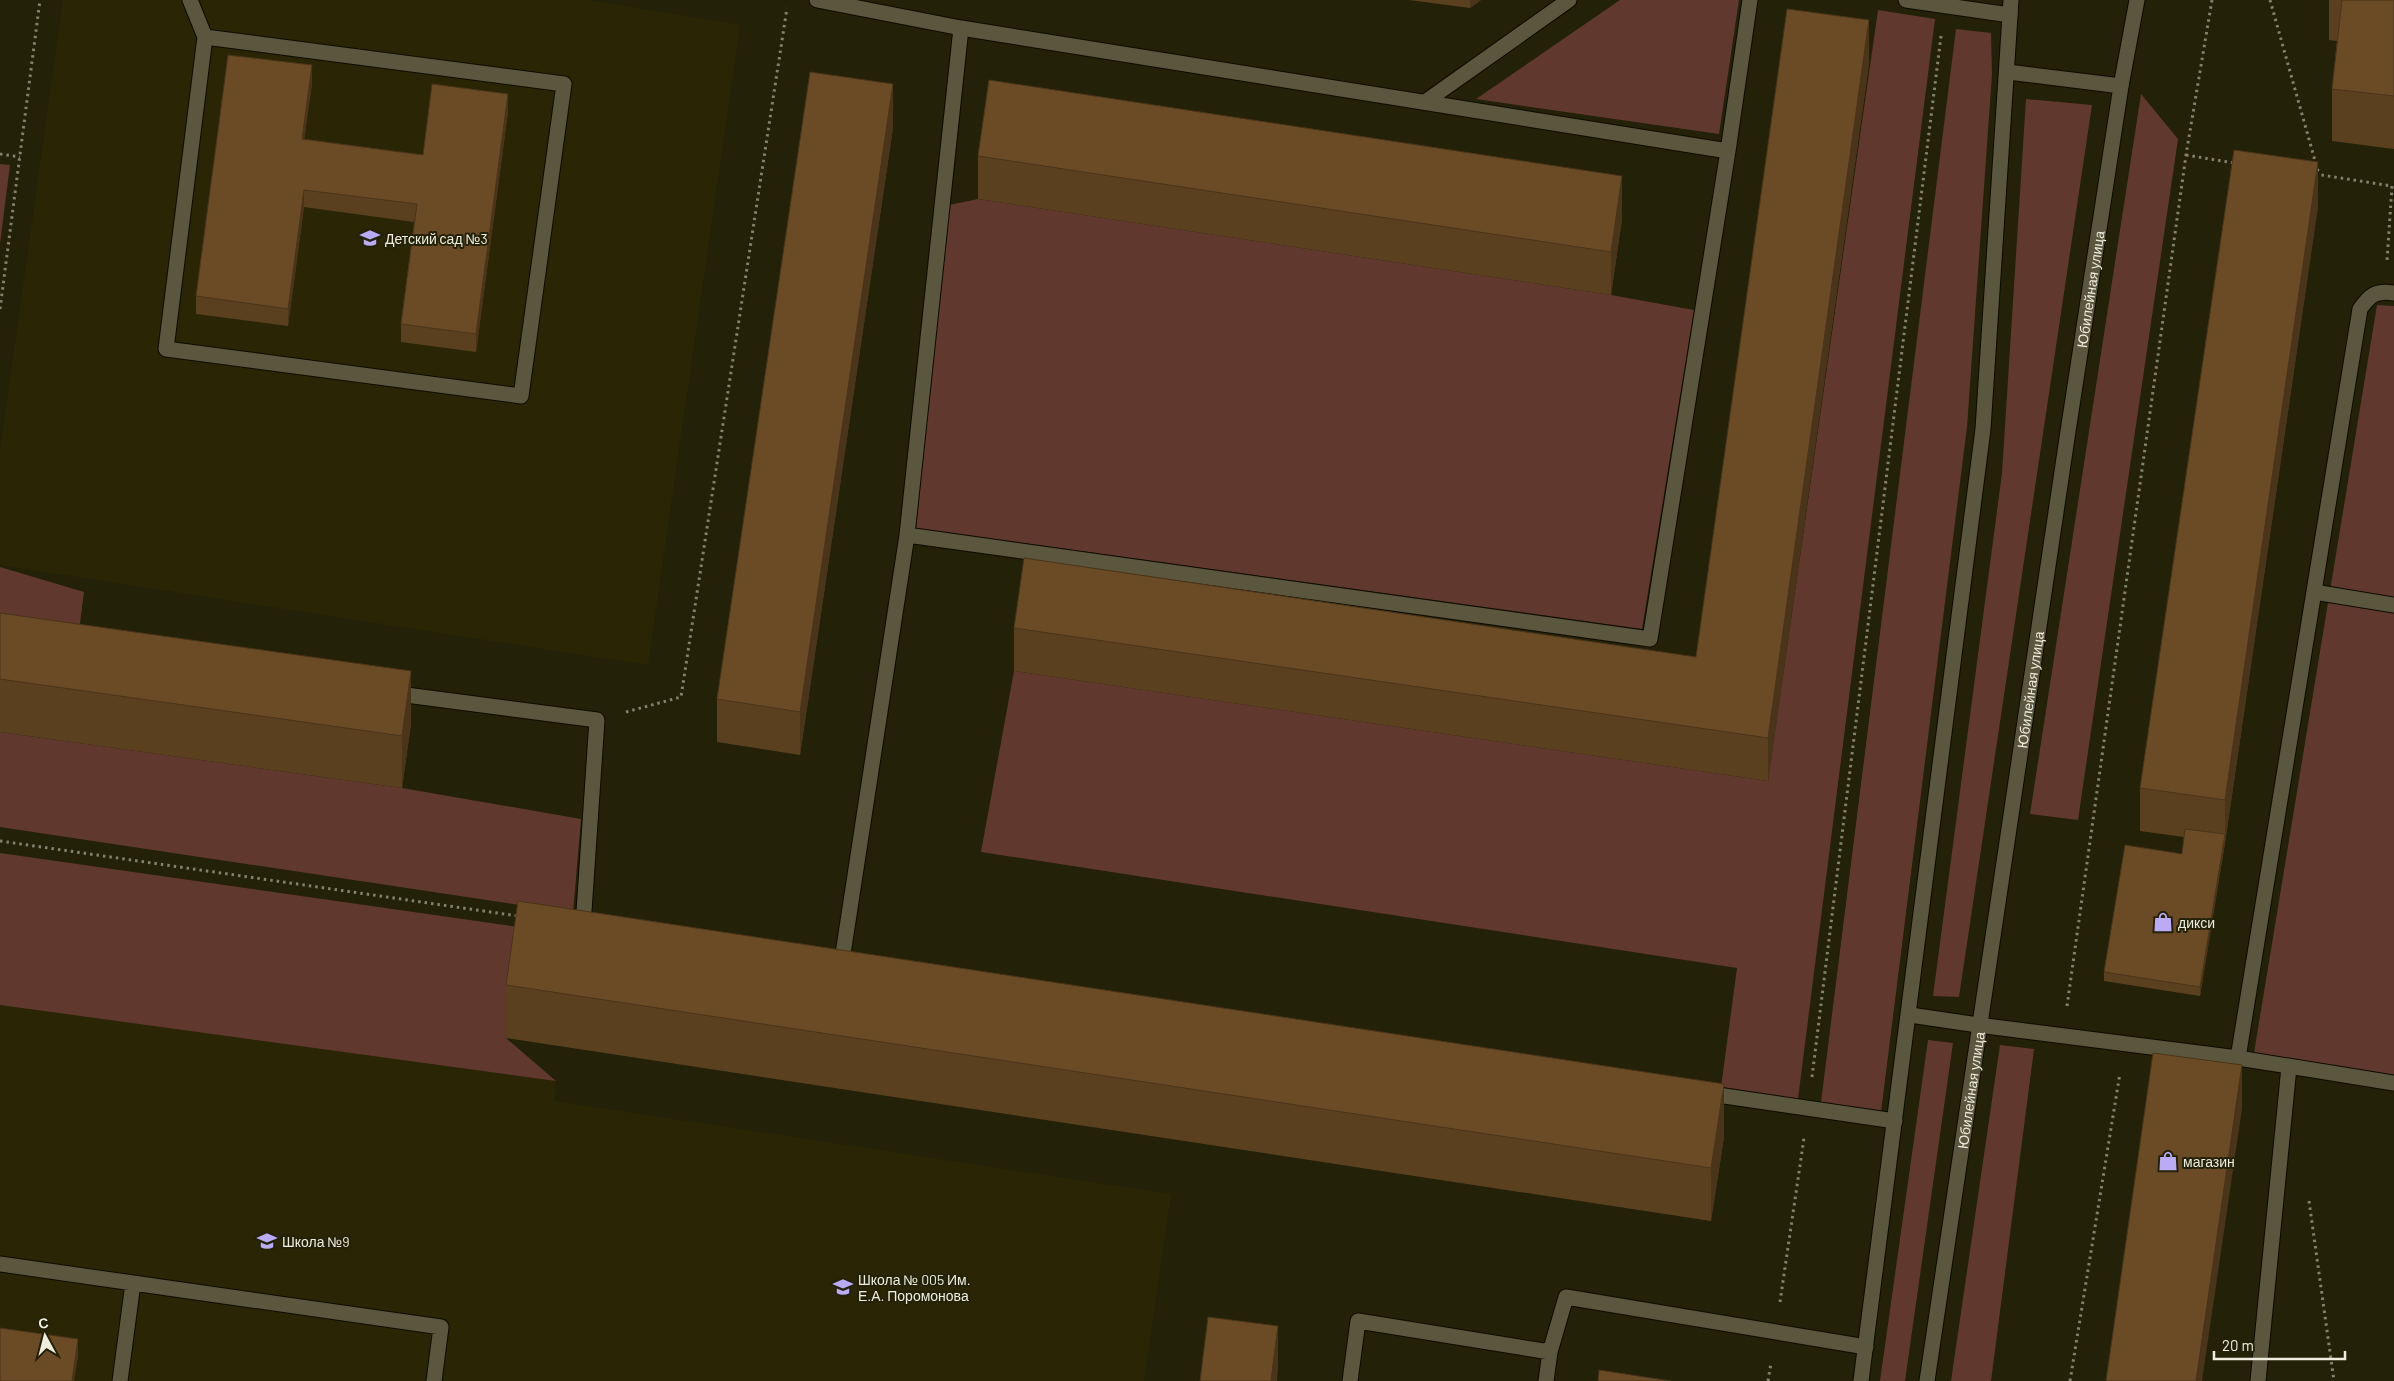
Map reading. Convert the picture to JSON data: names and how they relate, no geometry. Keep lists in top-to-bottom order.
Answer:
{
  "streets": {
    "street": ["Юбилейная улица"]
  },
  "places": {
    "school or university": ["Детский сад №3", "Школа №9", "Школа № 005 Им. Е.А. Поромонова"],
    "shop": ["дикси", "магазин"]
  },
  "scale_bar": "20 m",
  "north": "top"
}
